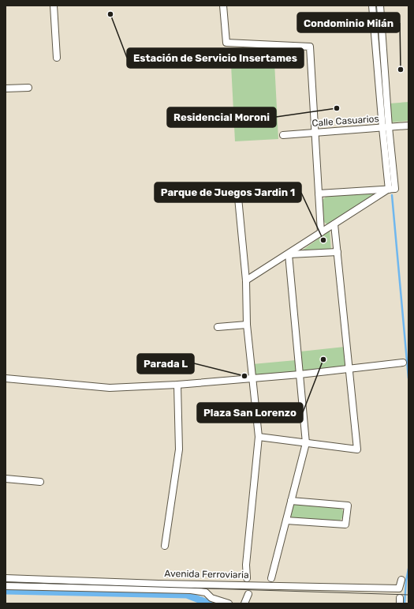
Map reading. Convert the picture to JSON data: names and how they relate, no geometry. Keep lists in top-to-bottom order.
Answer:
{
  "streets": {
    "street": ["Calle Casuarios", "Avenida Ferroviaria"]
  },
  "places": [
    "Estación de Servicio Insertames",
    "Condominio Milán",
    "Residencial Moroni",
    "Parque de Juegos Jardin 1",
    "Plaza San Lorenzo",
    "Parada L"
  ]
}
